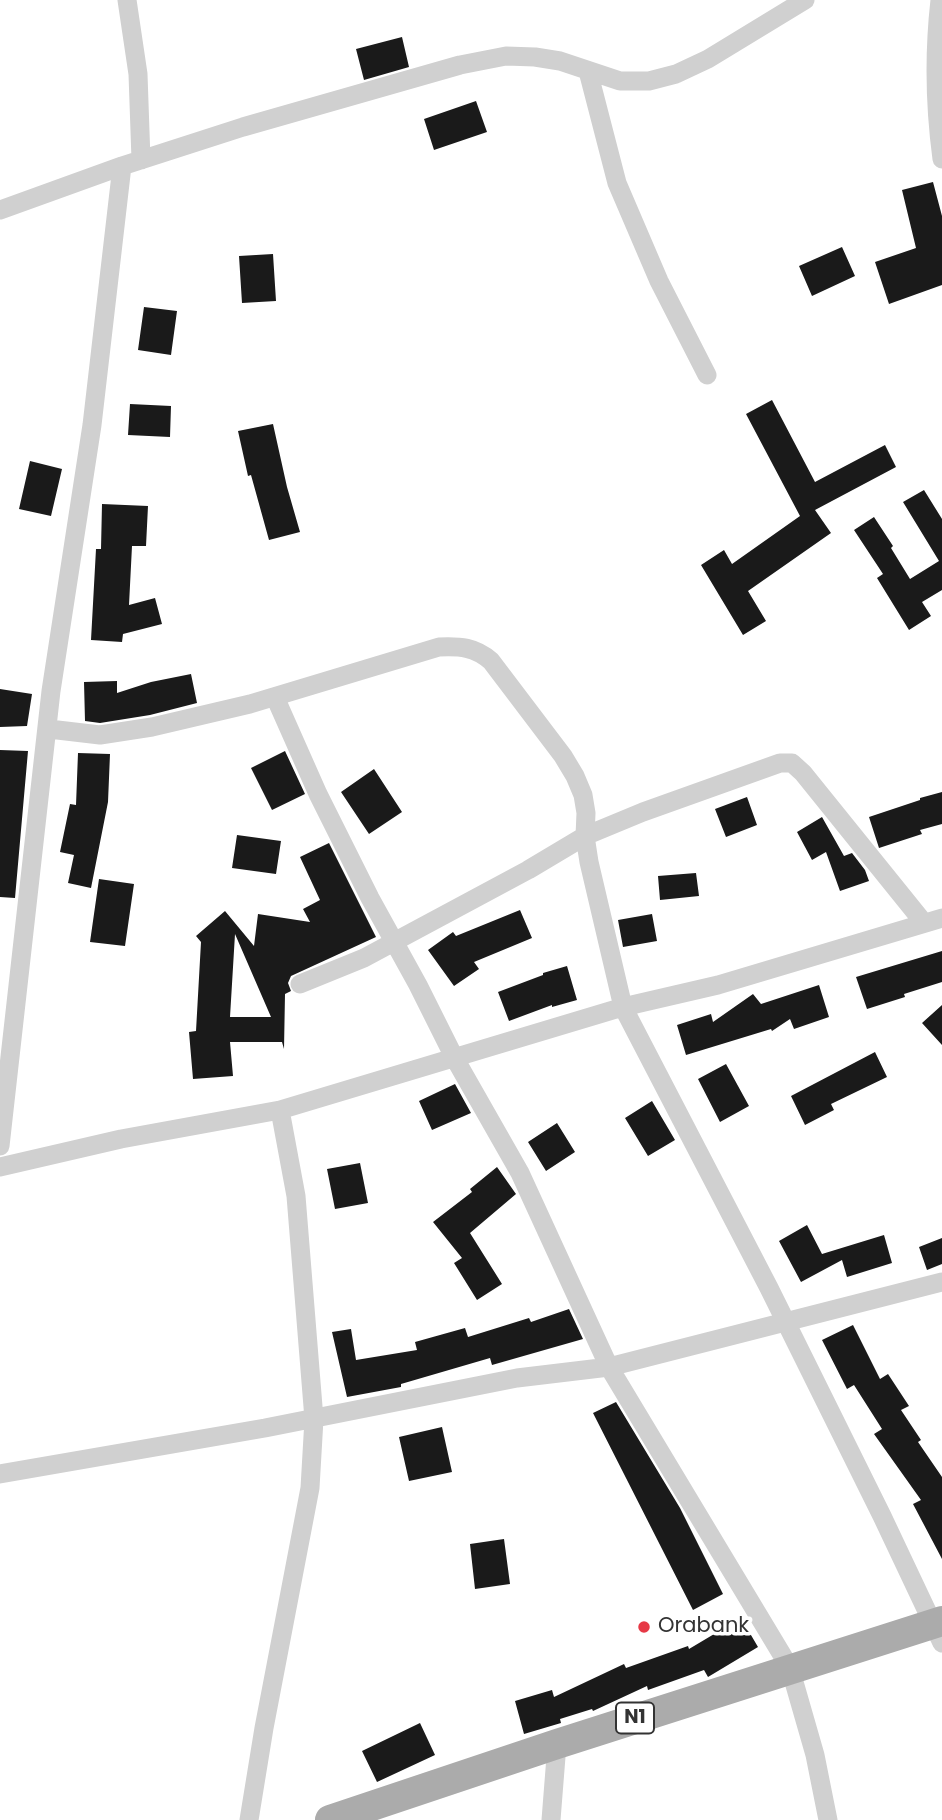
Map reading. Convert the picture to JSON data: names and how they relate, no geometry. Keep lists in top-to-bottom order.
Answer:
{
  "streets": {
    "main road": ["N1"]
  },
  "places": ["Orabank"]
}
